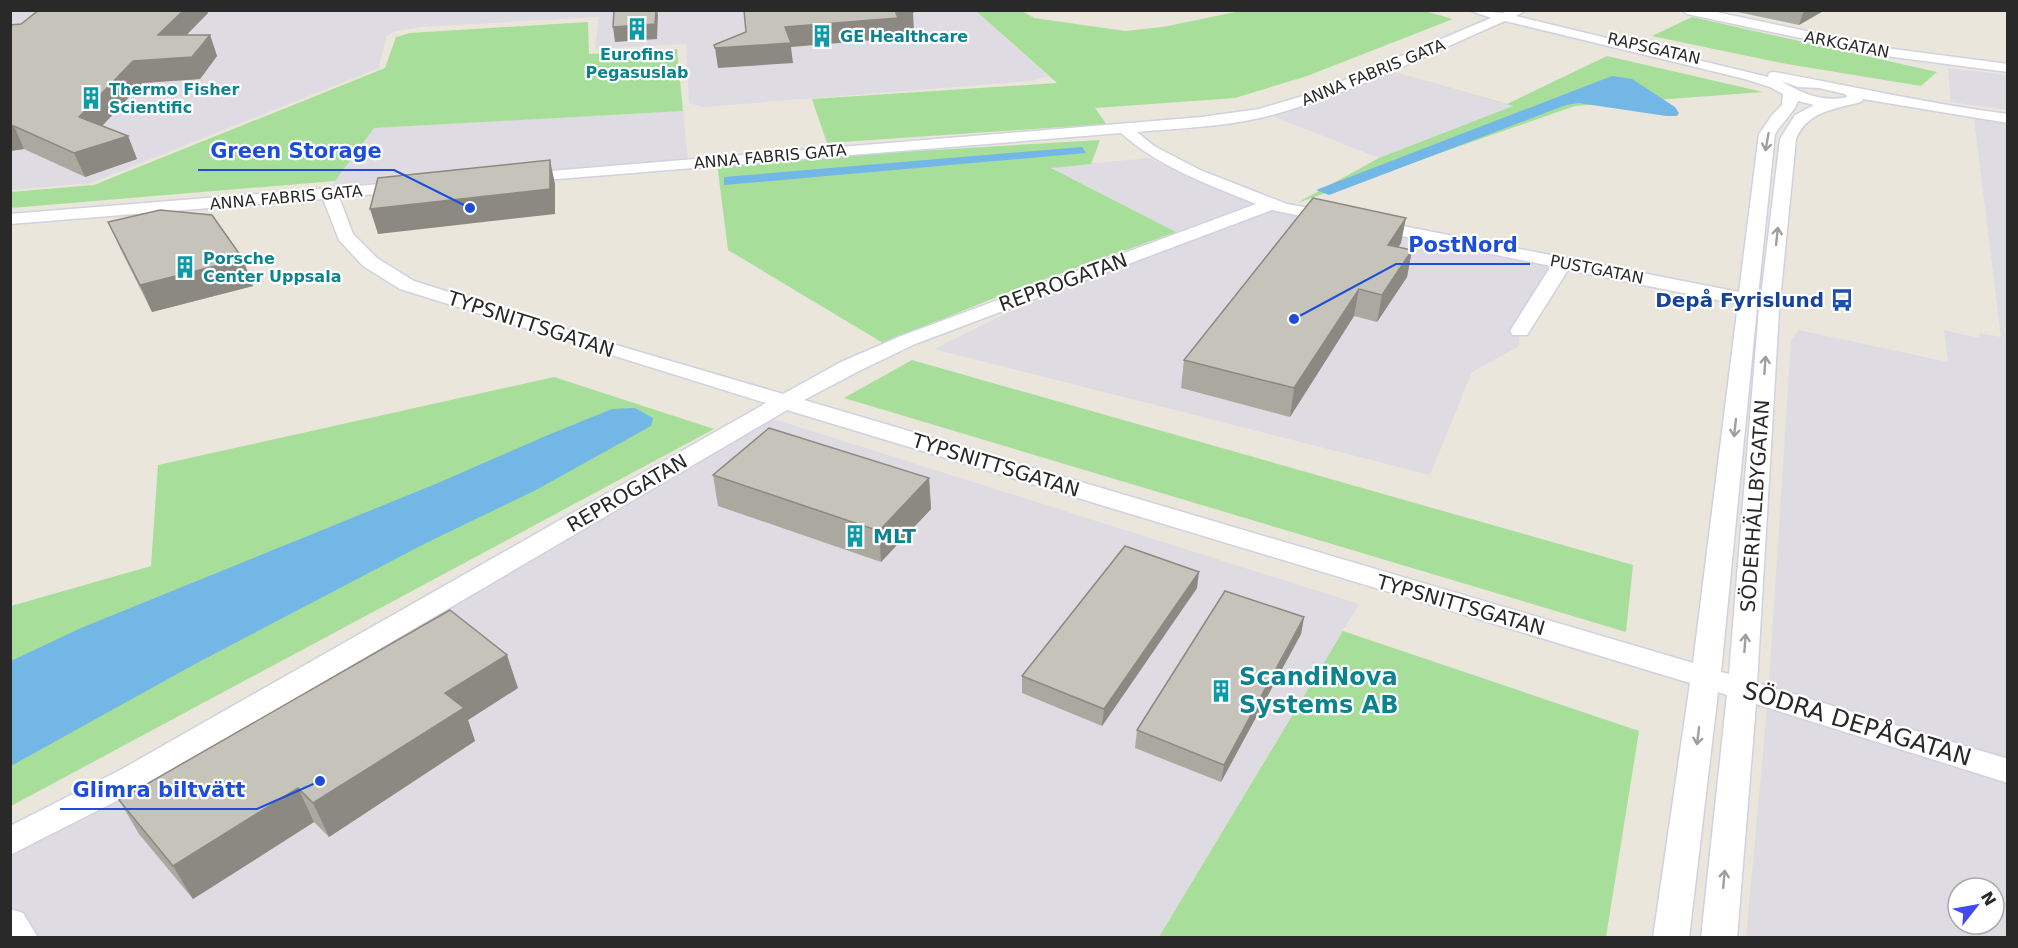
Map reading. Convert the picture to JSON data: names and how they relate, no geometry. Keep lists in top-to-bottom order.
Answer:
{
  "streets": {
    "street": [
      "ARKGATAN",
      "RAPSGATAN",
      "ANNA FABRIS GATA",
      "PUSTGATAN",
      "REPROGATAN",
      "TYPSNITTSGATAN",
      "SÖDERHÄLLBYGATAN",
      "SÖDRA DEPÅGATAN"
    ]
  },
  "crossings": [
    ["RAPSGATAN", "ANNA FABRIS GATA"],
    ["RAPSGATAN", "SÖDERHÄLLBYGATAN"],
    ["ANNA FABRIS GATA", "PUSTGATAN"],
    ["ANNA FABRIS GATA", "TYPSNITTSGATAN"],
    ["PUSTGATAN", "REPROGATAN"],
    ["PUSTGATAN", "SÖDERHÄLLBYGATAN"],
    ["REPROGATAN", "TYPSNITTSGATAN"],
    ["TYPSNITTSGATAN", "SÖDERHÄLLBYGATAN"],
    ["TYPSNITTSGATAN", "SÖDRA DEPÅGATAN"],
    ["SÖDERHÄLLBYGATAN", "SÖDRA DEPÅGATAN"]
  ],
  "places": {
    "building": [
      "Eurofins Pegasuslab",
      "GE Healthcare",
      "Thermo Fisher Scientific",
      "Porsche Center Uppsala",
      "MLT",
      "ScandiNova Systems AB"
    ],
    "other": ["Green Storage", "PostNord", "Glimra biltvätt"],
    "bus stop": ["Depå Fyrislund"]
  },
  "north": "top right"
}
